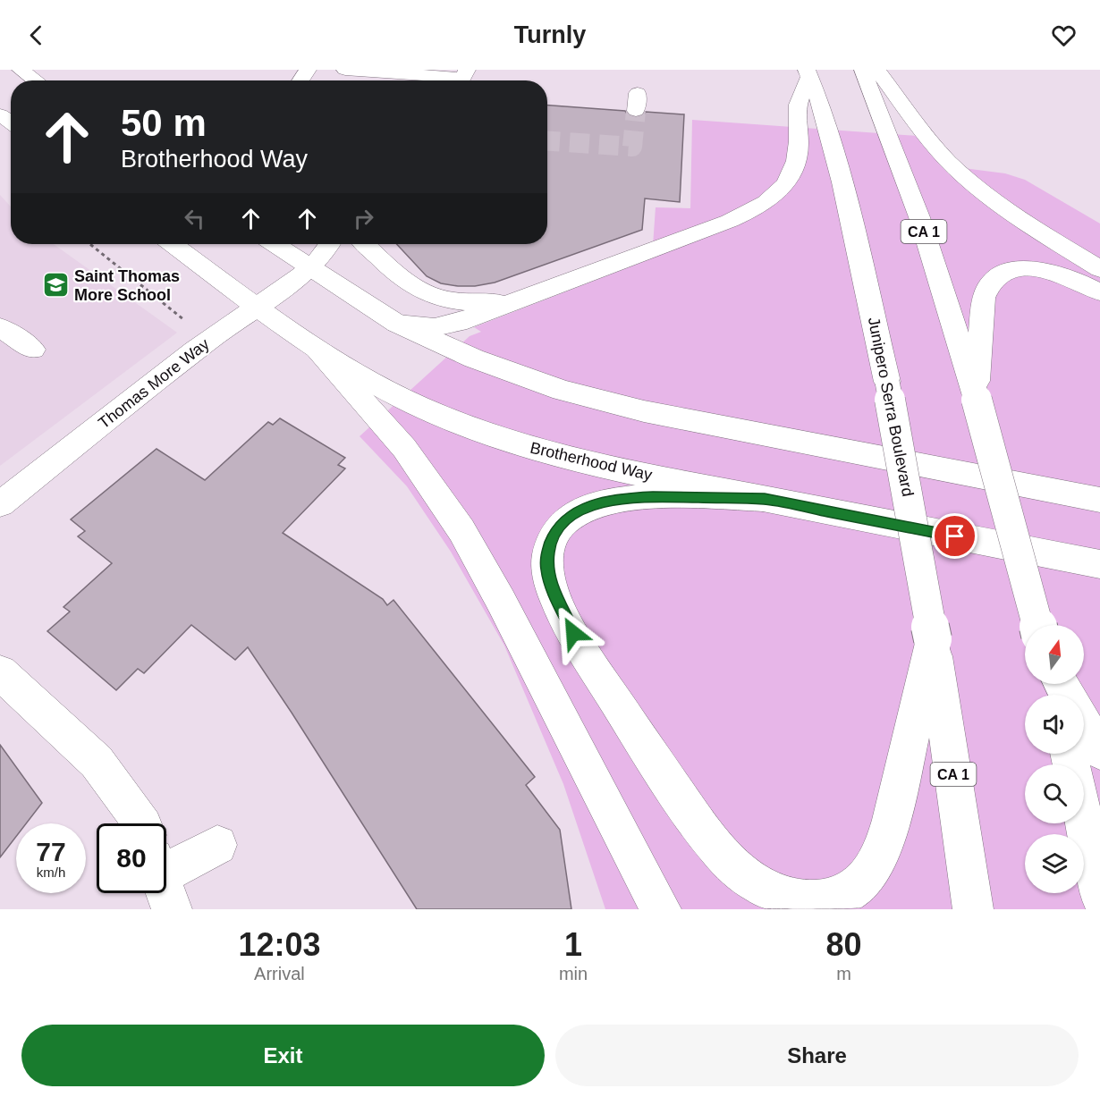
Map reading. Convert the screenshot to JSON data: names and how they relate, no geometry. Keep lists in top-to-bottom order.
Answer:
{
  "streets": {
    "main road": [
      "CA 1",
      "Thomas More Way",
      "Junipero Serra Boulevard",
      "Brotherhood Way"
    ]
  },
  "crossings": [
    ["Thomas More Way", "Brotherhood Way"]
  ],
  "places": {
    "school or university": ["Saint Thomas More School"]
  },
  "north": "top",
  "page": {
    "header": "Turnly",
    "turn": ["50 m", "Brotherhood Way"],
    "speed": "77 km/h",
    "limit": "80",
    "eta": [
      "12:03",
      "Arrival",
      "1",
      "min",
      "80",
      "m"
    ],
    "buttons": ["Exit", "Share"]
  }
}
